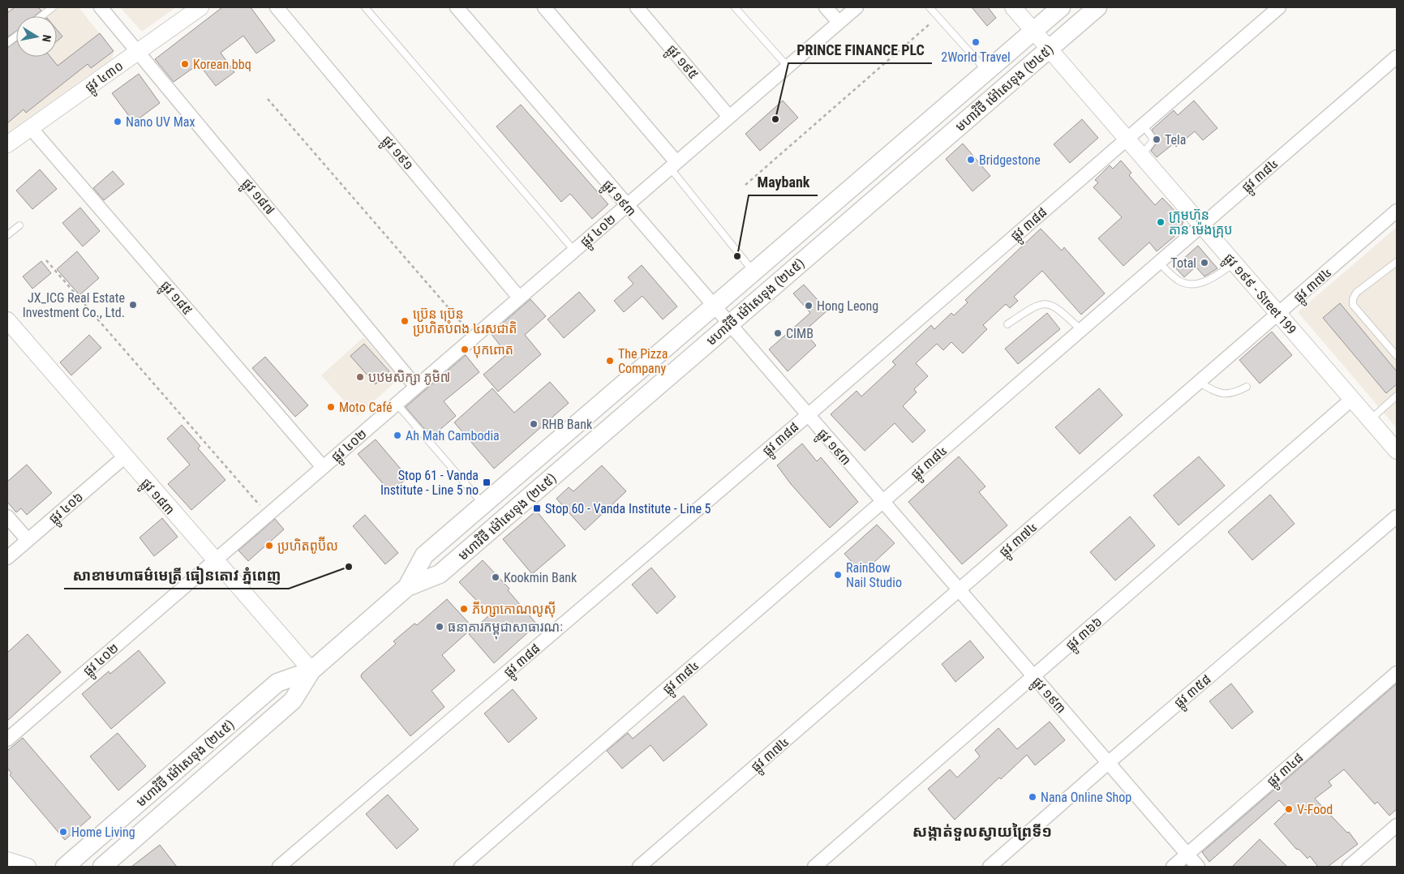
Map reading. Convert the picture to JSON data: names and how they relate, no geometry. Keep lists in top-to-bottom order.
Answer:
{
  "streets": {
    "main road": ["មហាវិថី ម៉ៅសេទុង (២៤៥)"],
    "street": [
      "ផ្លូវ ១៩៥",
      "ផ្លូវ ៤៣០",
      "ផ្លូវ ១៩១",
      "ផ្លូវ ៣៨៤",
      "ផ្លូវ ១៨៧",
      "ផ្លូវ ១៩៣",
      "ផ្លូវ ៣៨៨",
      "ផ្លូវ ៤០២",
      "ផ្លូវ ៣៧៤",
      "ផ្លូវ ១៩៩ - Street 199",
      "ផ្លូវ ១៨៥",
      "ផ្លូវ ១៨៣",
      "ផ្លូវ ៤០៦",
      "ផ្លូវ ៣៦៦",
      "ផ្លូវ ៣៥៨",
      "ផ្លូវ ៣៤៨"
    ]
  },
  "crossings": [
    ["ផ្លូវ ១៩៥", "ផ្លូវ ៤០២"],
    ["ផ្លូវ ៤៣០", "ផ្លូវ ១៨៧"],
    ["ផ្លូវ ៤៣០", "ផ្លូវ ១៨៥"],
    ["មហាវិថី ម៉ៅសេទុង (២៤៥)", "ផ្លូវ ១៩៣"],
    ["មហាវិថី ម៉ៅសេទុង (២៤៥)", "ផ្លូវ ១៩៩ - Street 199"],
    ["មហាវិថី ម៉ៅសេទុង (២៤៥)", "ផ្លូវ ១៨៣"],
    ["ផ្លូវ ១៩១", "ផ្លូវ ៤០២"],
    ["ផ្លូវ ៣៨៤", "ផ្លូវ ១៩៣"],
    ["ផ្លូវ ៣៨៤", "ផ្លូវ ១៩៩ - Street 199"],
    ["ផ្លូវ ១៨៧", "ផ្លូវ ៤០២"],
    ["ផ្លូវ ១៩៣", "ផ្លូវ ៣៨៨"],
    ["ផ្លូវ ១៩៣", "ផ្លូវ ៤០២"],
    ["ផ្លូវ ១៩៣", "ផ្លូវ ៣៧៤"],
    ["ផ្លូវ ១៩៣", "ផ្លូវ ៣៦៦"],
    ["ផ្លូវ ១៩៣", "ផ្លូវ ៣៥៨"],
    ["ផ្លូវ ១៩៣", "ផ្លូវ ៣៤៨"],
    ["ផ្លូវ ៣៨៨", "ផ្លូវ ១៩៩ - Street 199"],
    ["ផ្លូវ ៤០២", "ផ្លូវ ១៨៥"],
    ["ផ្លូវ ៤០២", "ផ្លូវ ១៨៣"],
    ["ផ្លូវ ៣៧៤", "ផ្លូវ ១៩៩ - Street 199"],
    ["ផ្លូវ ១៩៩ - Street 199", "ផ្លូវ ៣៦៦"],
    ["ផ្លូវ ១៨៣", "ផ្លូវ ៤០៦"]
  ],
  "districts": ["សង្កាត់ទួលស្វាយព្រៃទី១"],
  "places": {
    "other": [
      "2World Travel",
      "Korean bbq",
      "PRINCE FINANCE PLC",
      "Nano UV Max",
      "Tela",
      "Bridgestone",
      "ក្រុមហ៊ុន តាន ម៉េងគ្រុប",
      "Maybank",
      "Total",
      "JX_ICG Real Estate Investment Co., Ltd.",
      "Hong Leong",
      "ប្រ៊េន ប្រ៊េន ប្រហិតបំពង ៤រសជាតិ",
      "CIMB",
      "បុកពោត",
      "The Pizza Company",
      "បឋមសិក្សា ភូមិ៧",
      "Moto Café",
      "RHB Bank",
      "Ah Mah Cambodia",
      "ប្រហិតពូប៊ីល",
      "សាខាមហាធម៌មេត្រី ធៀនតោវ ភ្នំពេញ",
      "RainBow Nail Studio",
      "Kookmin Bank",
      "ភីហ្សាកោណលូស៊ី",
      "ធនាគារកម្ពុជាសាធារណៈ",
      "Nana Online Shop",
      "V-Food",
      "Home Living"
    ],
    "transit": ["Stop 61 - Vanda Institute - Line 5 no", "Stop 60 - Vanda Institute - Line 5"]
  },
  "north": "right"
}
